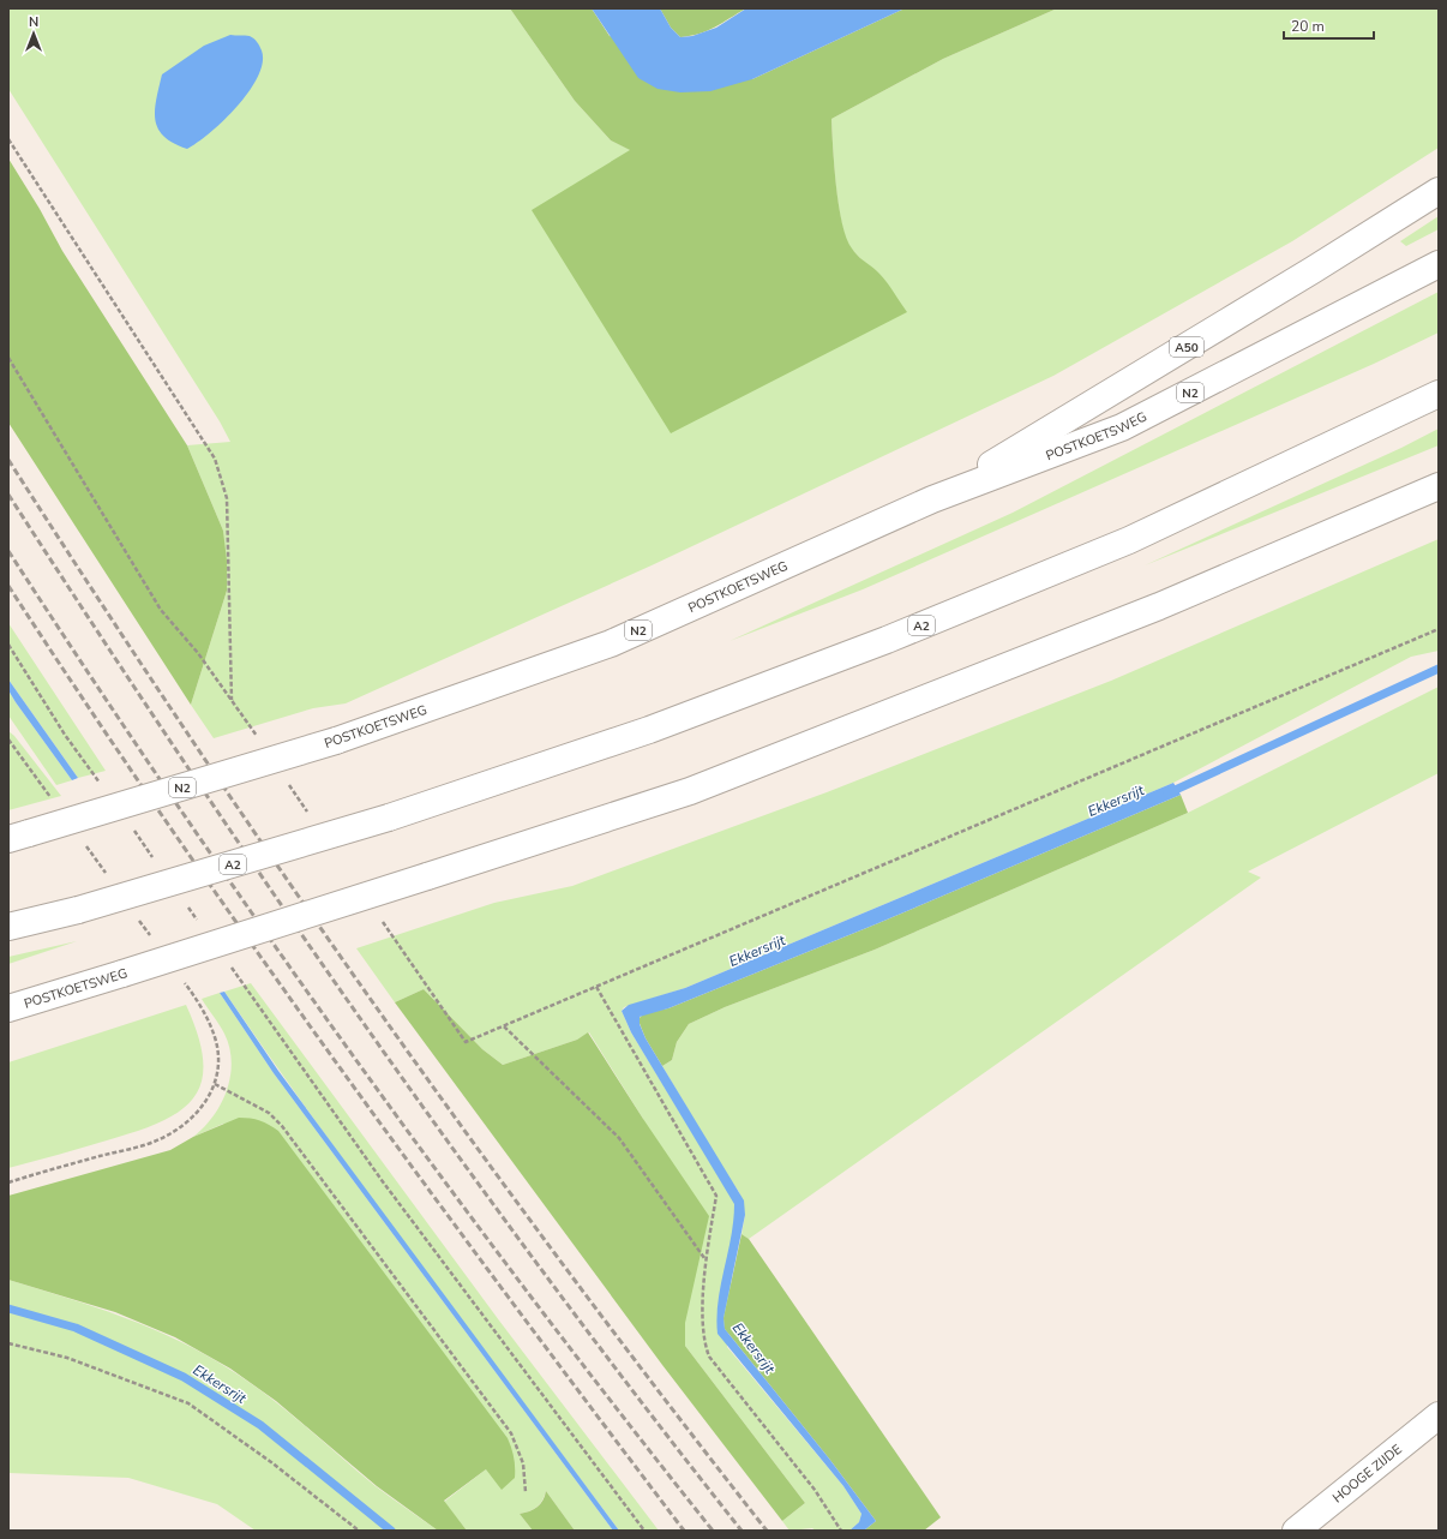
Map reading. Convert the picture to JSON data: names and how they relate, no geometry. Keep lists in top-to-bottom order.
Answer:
{
  "streets": {
    "main road": [
      "A50",
      "N2",
      "POSTKOETSWEG",
      "A2",
      "HOOGE ZIJDE"
    ]
  },
  "crossings": [
    ["A50", "POSTKOETSWEG"]
  ],
  "water": ["Ekkersrijt"],
  "scale_bar": "20 m",
  "north": "top"
}
